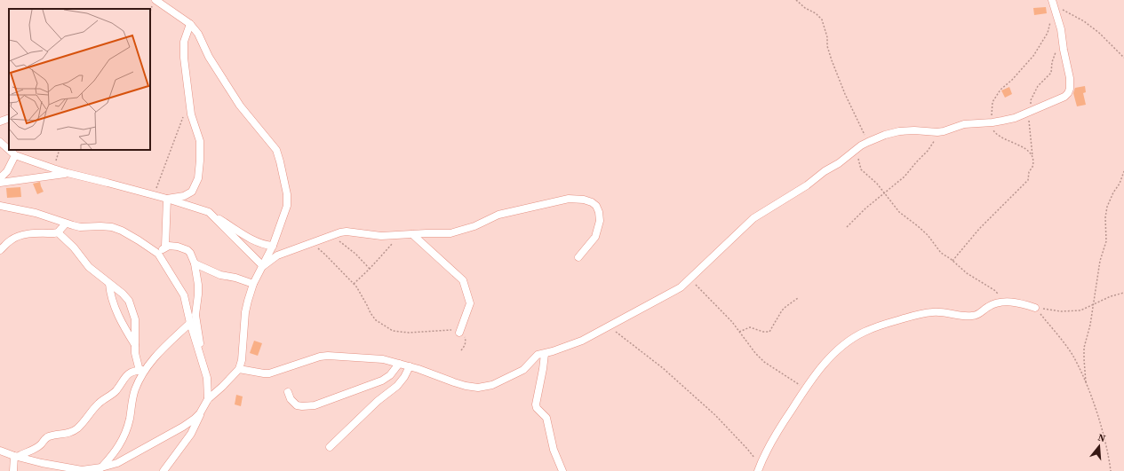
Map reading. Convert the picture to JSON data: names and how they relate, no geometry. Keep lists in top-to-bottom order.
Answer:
{
  "north": "top"
}
